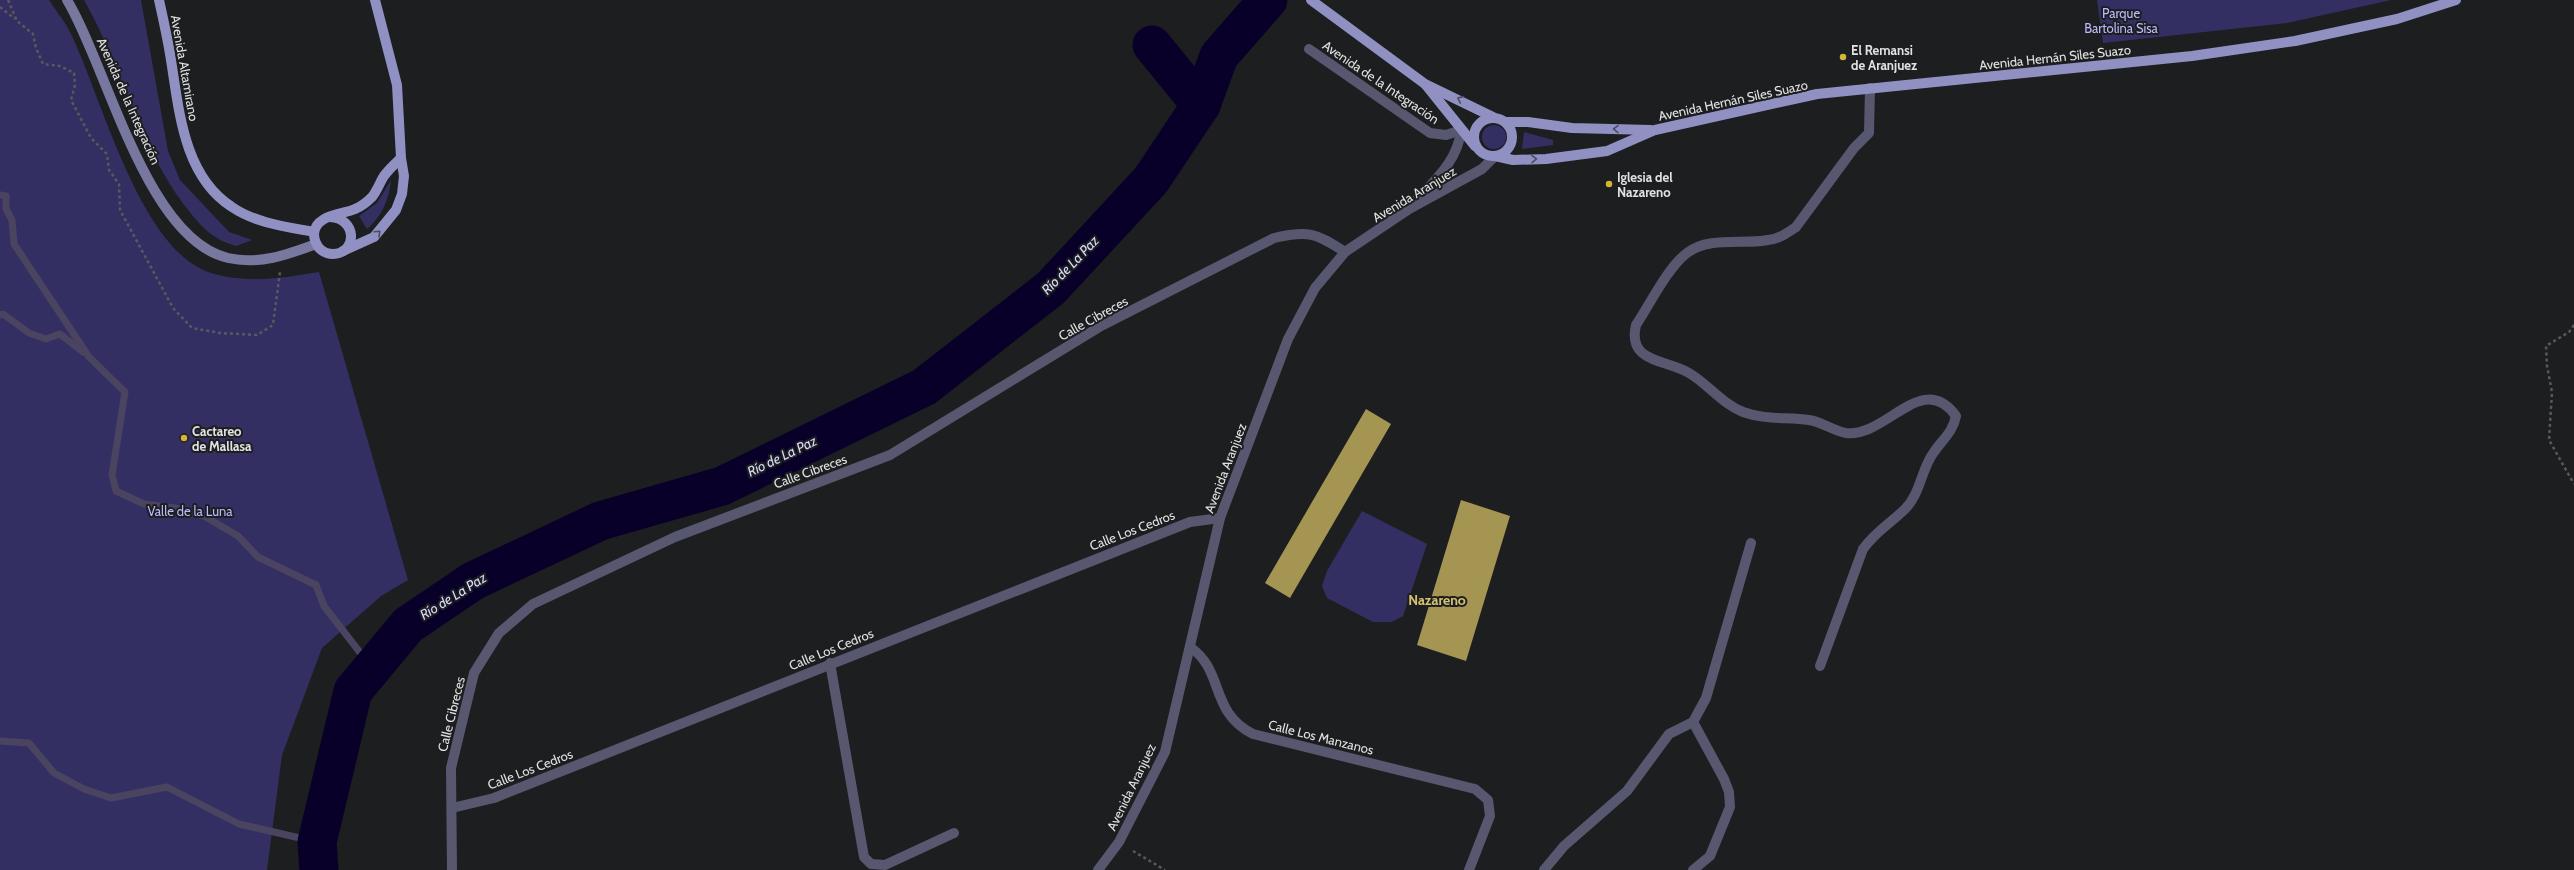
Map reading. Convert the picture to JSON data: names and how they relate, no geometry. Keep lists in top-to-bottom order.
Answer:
{
  "streets": {
    "main road": ["Avenida Hernán Siles Suazo", "Avenida Altamirano", "Avenida de la Integración"],
    "street": [
      "Avenida Aranjuez",
      "Calle Cibreces",
      "Calle Los Cedros",
      "Calle Los Manzanos"
    ]
  },
  "crossings": [
    ["Avenida Hernán Siles Suazo", "Avenida de la Integración"],
    ["Avenida Hernán Siles Suazo", "Avenida Aranjuez"],
    ["Avenida Altamirano", "Avenida de la Integración"],
    ["Avenida de la Integración", "Avenida Aranjuez"],
    ["Avenida Aranjuez", "Calle Cibreces"],
    ["Avenida Aranjuez", "Calle Los Cedros"],
    ["Avenida Aranjuez", "Calle Los Manzanos"],
    ["Calle Cibreces", "Calle Los Cedros"]
  ],
  "districts": ["Nazareno"],
  "water": ["Río de La Paz"],
  "parks": ["Parque Bartolina Sisa", "Valle de la Luna"],
  "places": ["El Remansi de Aranjuez", "Iglesia del Nazareno", "Cactareo de Mallasa"]
}
